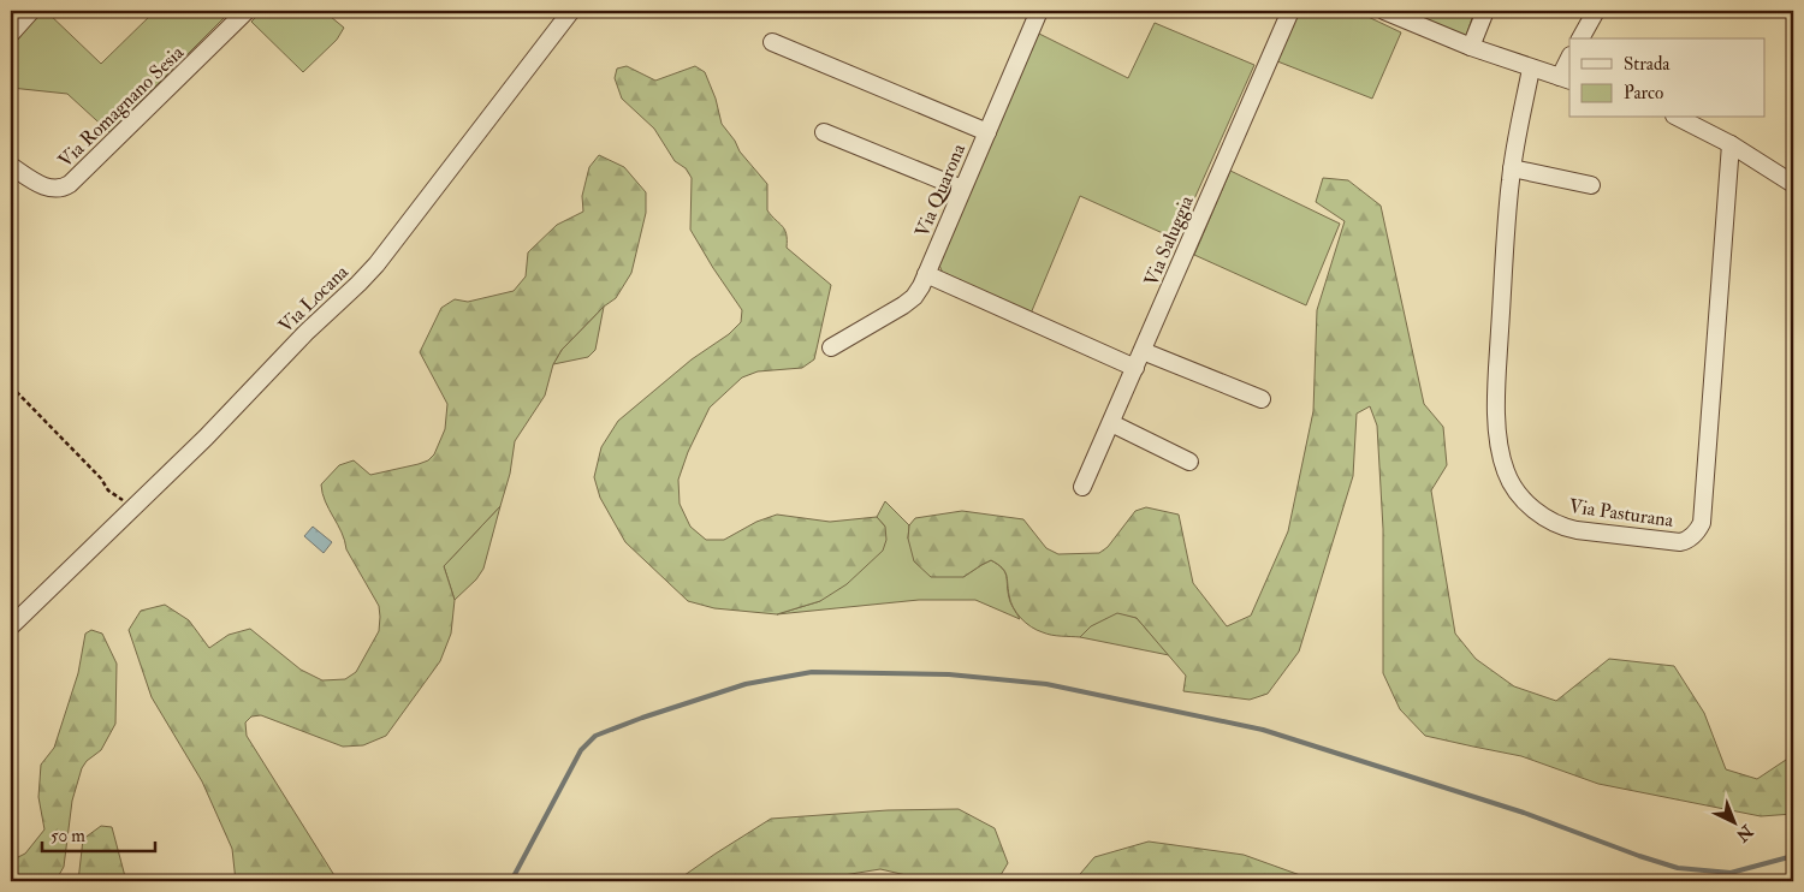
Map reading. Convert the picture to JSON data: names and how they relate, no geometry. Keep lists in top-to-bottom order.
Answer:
{
  "streets": {
    "street": [
      "Via Romagnano Sesia",
      "Via Quarona",
      "Via Saluggia",
      "Via Locana",
      "Via Pasturana"
    ]
  },
  "legend": ["Strada", "Parco"],
  "scale_bar": "50 m",
  "north": "bottom right"
}
